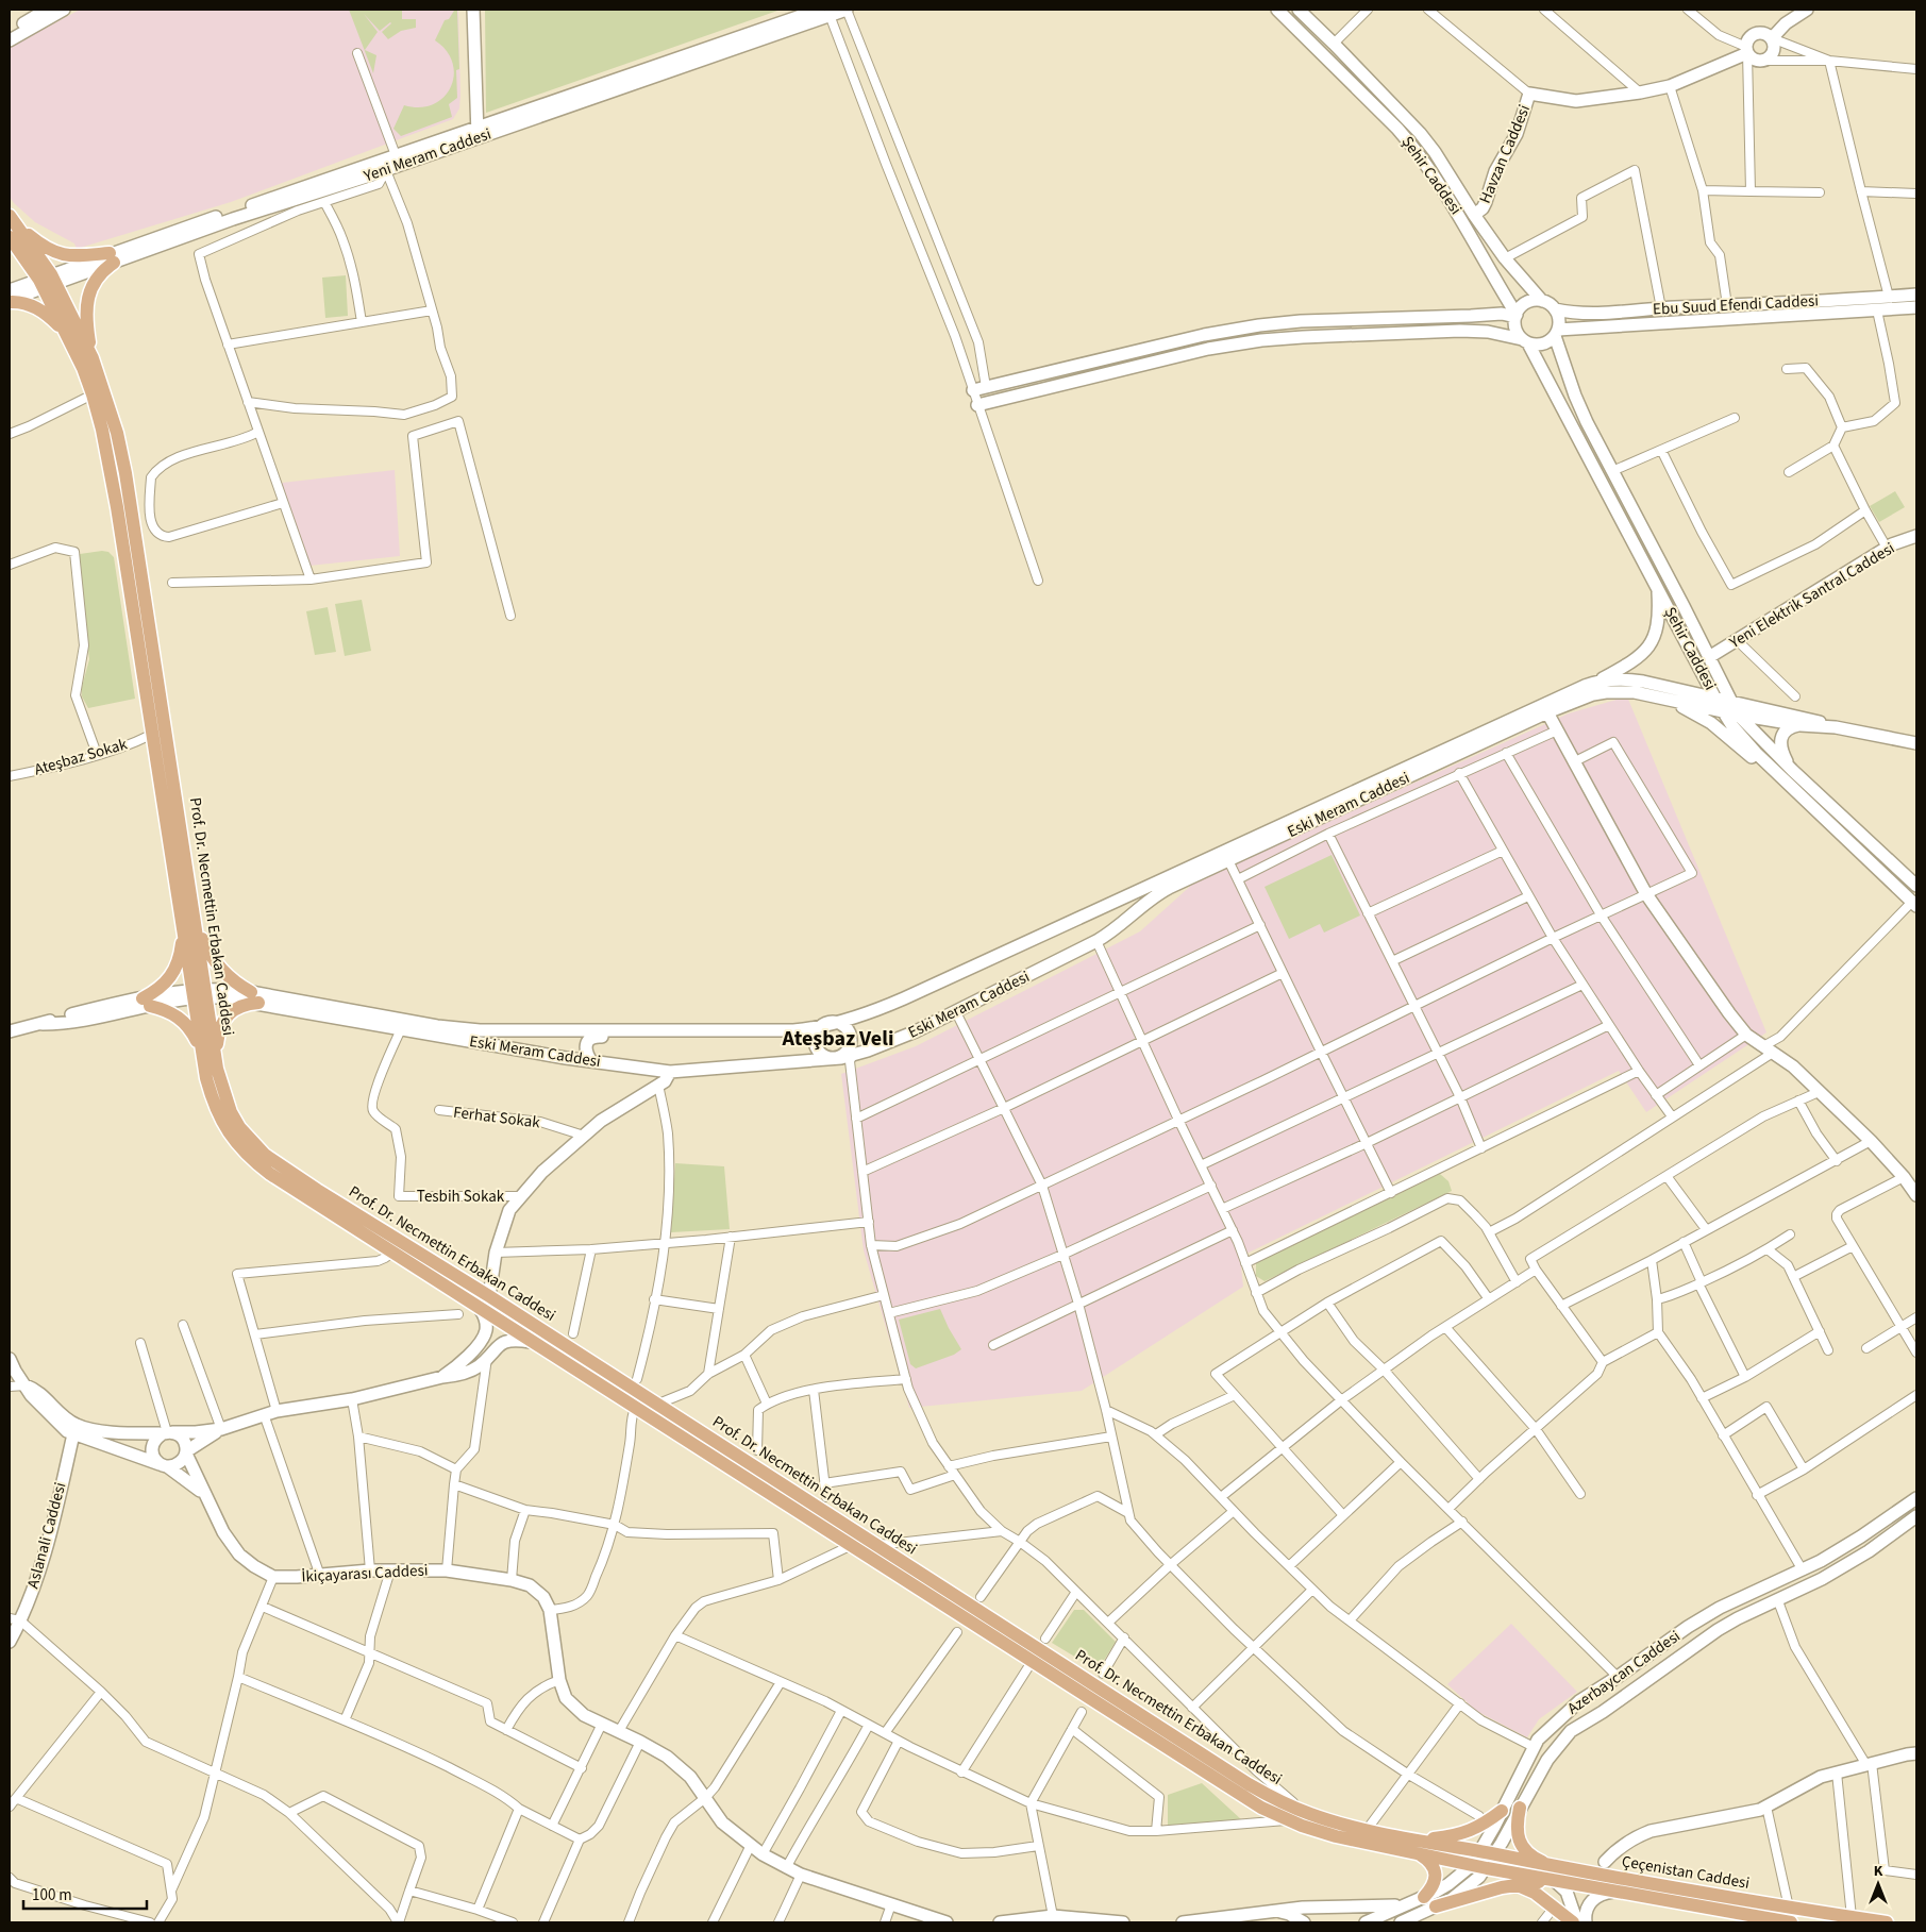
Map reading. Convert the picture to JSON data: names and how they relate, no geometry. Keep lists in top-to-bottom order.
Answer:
{
  "streets": {
    "main road": ["Prof. Dr. Necmettin Erbakan Caddesi", "Çeçenistan Caddesi"],
    "street": [
      "Havzan Caddesi",
      "Yeni Meram Caddesi",
      "Şehir Caddesi",
      "Ebu Suud Efendi Caddesi",
      "Yeni Elektrik Santral Caddesi",
      "Ateşbaz Sokak",
      "Eski Meram Caddesi",
      "Ferhat Sokak",
      "Tesbih Sokak",
      "Aslanali Caddesi",
      "İkiçayarası Caddesi",
      "Azerbaycan Caddesi"
    ]
  },
  "crossings": [
    ["Havzan Caddesi", "Şehir Caddesi"],
    ["Yeni Meram Caddesi", "Prof. Dr. Necmettin Erbakan Caddesi"],
    ["Şehir Caddesi", "Ebu Suud Efendi Caddesi"],
    ["Şehir Caddesi", "Yeni Elektrik Santral Caddesi"],
    ["Şehir Caddesi", "Eski Meram Caddesi"],
    ["Ateşbaz Sokak", "Prof. Dr. Necmettin Erbakan Caddesi"],
    ["Eski Meram Caddesi", "Prof. Dr. Necmettin Erbakan Caddesi"],
    ["Eski Meram Caddesi", "Tesbih Sokak"],
    ["Prof. Dr. Necmettin Erbakan Caddesi", "Azerbaycan Caddesi"],
    ["Prof. Dr. Necmettin Erbakan Caddesi", "Çeçenistan Caddesi"],
    ["Azerbaycan Caddesi", "Çeçenistan Caddesi"]
  ],
  "districts": ["Ateşbaz Veli"],
  "scale_bar": "100 m",
  "north": "top"
}
